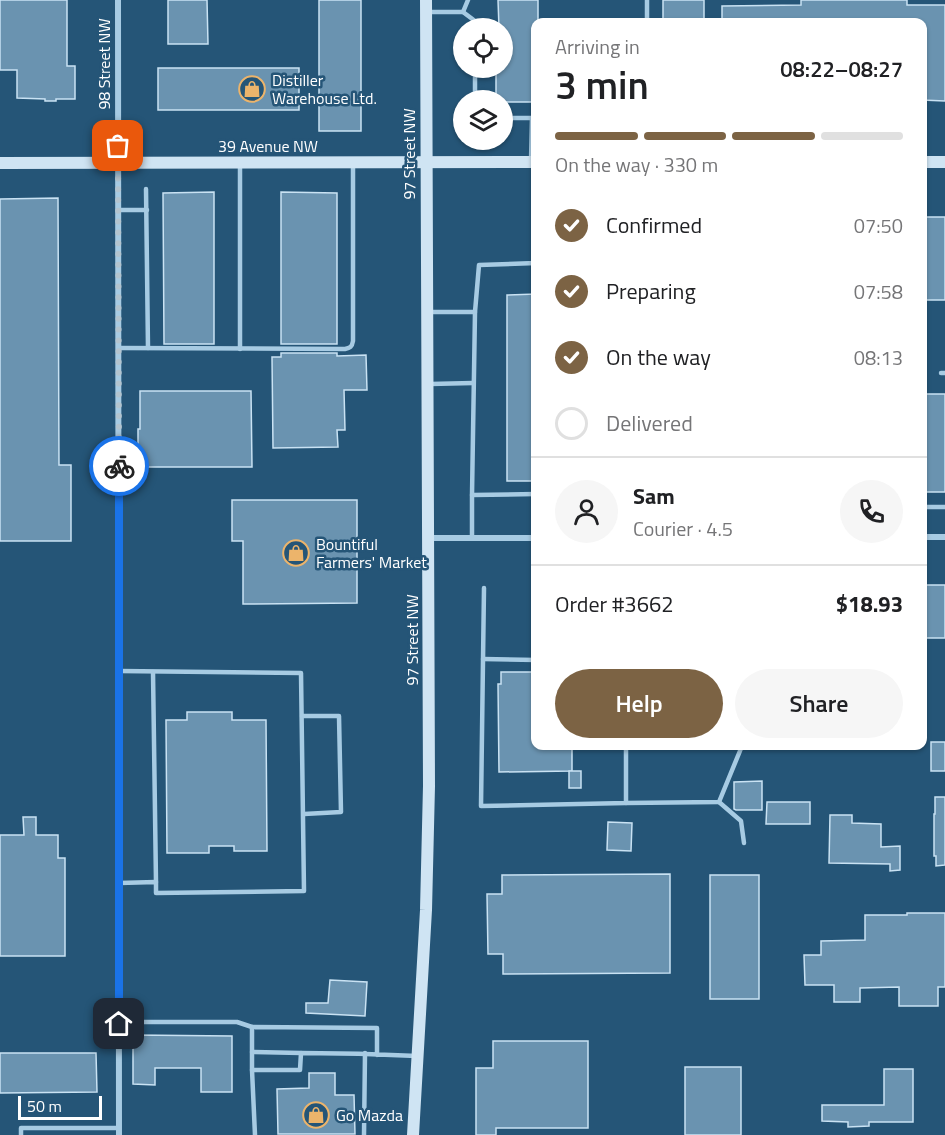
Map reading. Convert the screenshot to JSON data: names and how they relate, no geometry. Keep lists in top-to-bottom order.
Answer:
{
  "streets": {
    "street": ["98 Street NW", "39 Avenue NW", "97 Street NW"]
  },
  "crossings": [
    ["98 Street NW", "39 Avenue NW"],
    ["39 Avenue NW", "97 Street NW"]
  ],
  "places": {
    "shop": ["Distiller Warehouse Ltd.", "Bountiful Farmers' Market", "Go Mazda"]
  },
  "scale_bar": "50 m",
  "page": {
    "heading": ["3 min", "Arriving in", "08:22–08:27"],
    "panel": [
      "Sam",
      "Courier · 4.5",
      "Order #3662",
      "$18.93"
    ],
    "bar": "On the way · 330 m",
    "list": [
      ["Confirmed", "07:50"],
      ["Preparing", "07:58"],
      ["On the way", "08:13"],
      "Delivered"
    ],
    "buttons": ["Help", "Share"],
    "scale": "50 m"
  }
}
